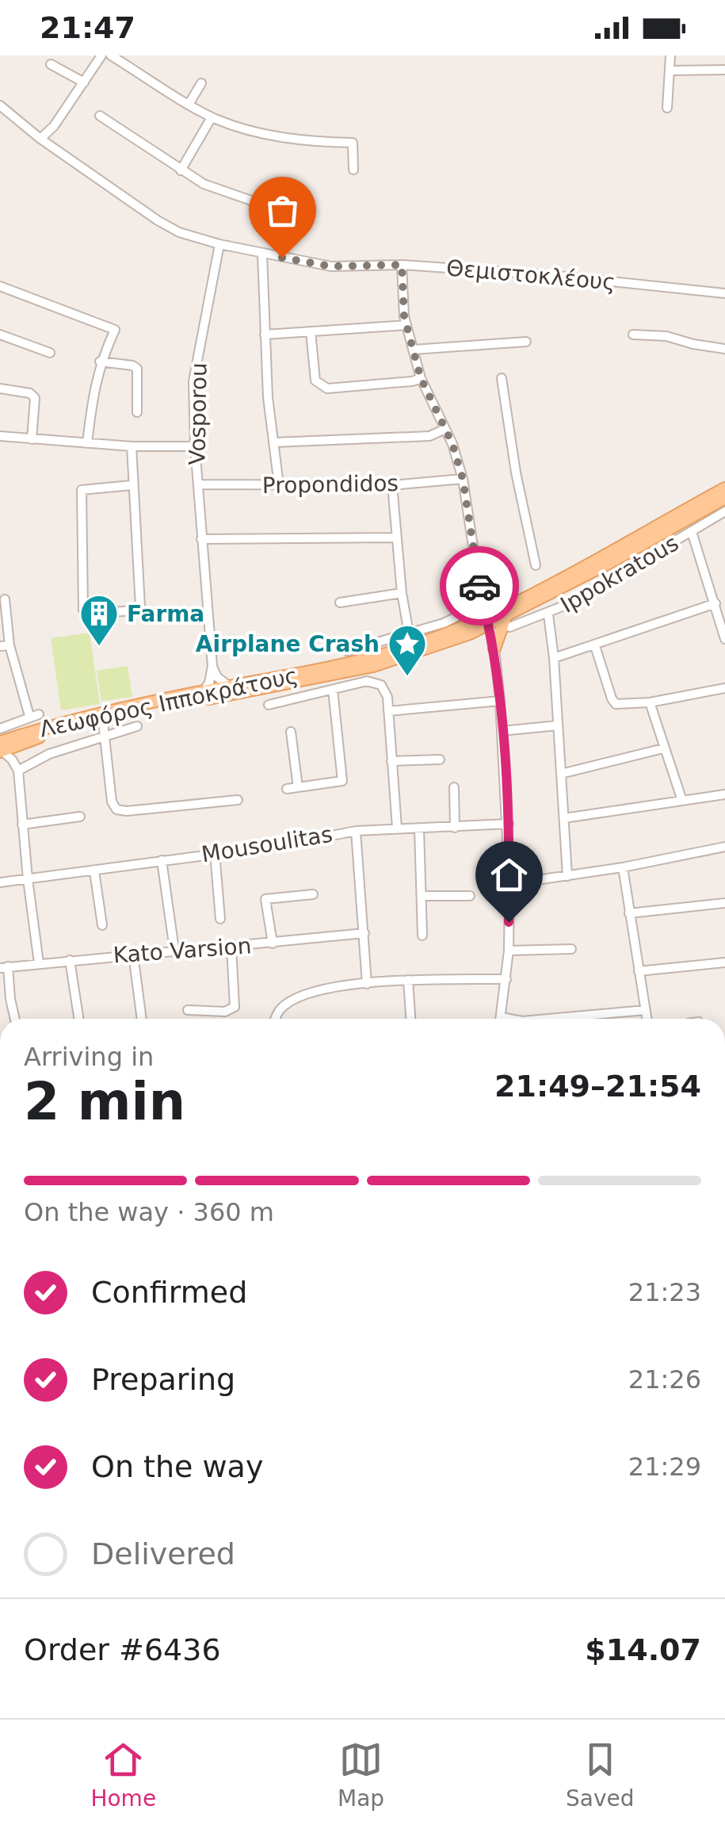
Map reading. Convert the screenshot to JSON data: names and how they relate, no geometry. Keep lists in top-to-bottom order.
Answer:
{
  "streets": {
    "main road": ["Λεωφόρος Ιπποκράτους"],
    "street": [
      "Θεμιστοκλέους",
      "Vosporou",
      "Propondidos",
      "Ippokratous",
      "Mousoulitas",
      "Kato Varsion"
    ]
  },
  "crossings": [
    ["Θεμιστοκλέους", "Vosporou"],
    ["Vosporou", "Propondidos"],
    ["Ippokratous", "Λεωφόρος Ιπποκράτους"]
  ],
  "places": {
    "building": ["Farma"],
    "place": ["Airplane Crash"]
  },
  "page": {
    "status": "21:47",
    "heading": ["2 min", "Arriving in", "21:49–21:54"],
    "panel": ["Order #6436", "$14.07"],
    "bar": "On the way · 360 m",
    "list": [
      ["Confirmed", "21:23"],
      ["Preparing", "21:26"],
      ["On the way", "21:29"],
      "Delivered"
    ],
    "tabs": ["Home", "Map", "Saved"]
  }
}
